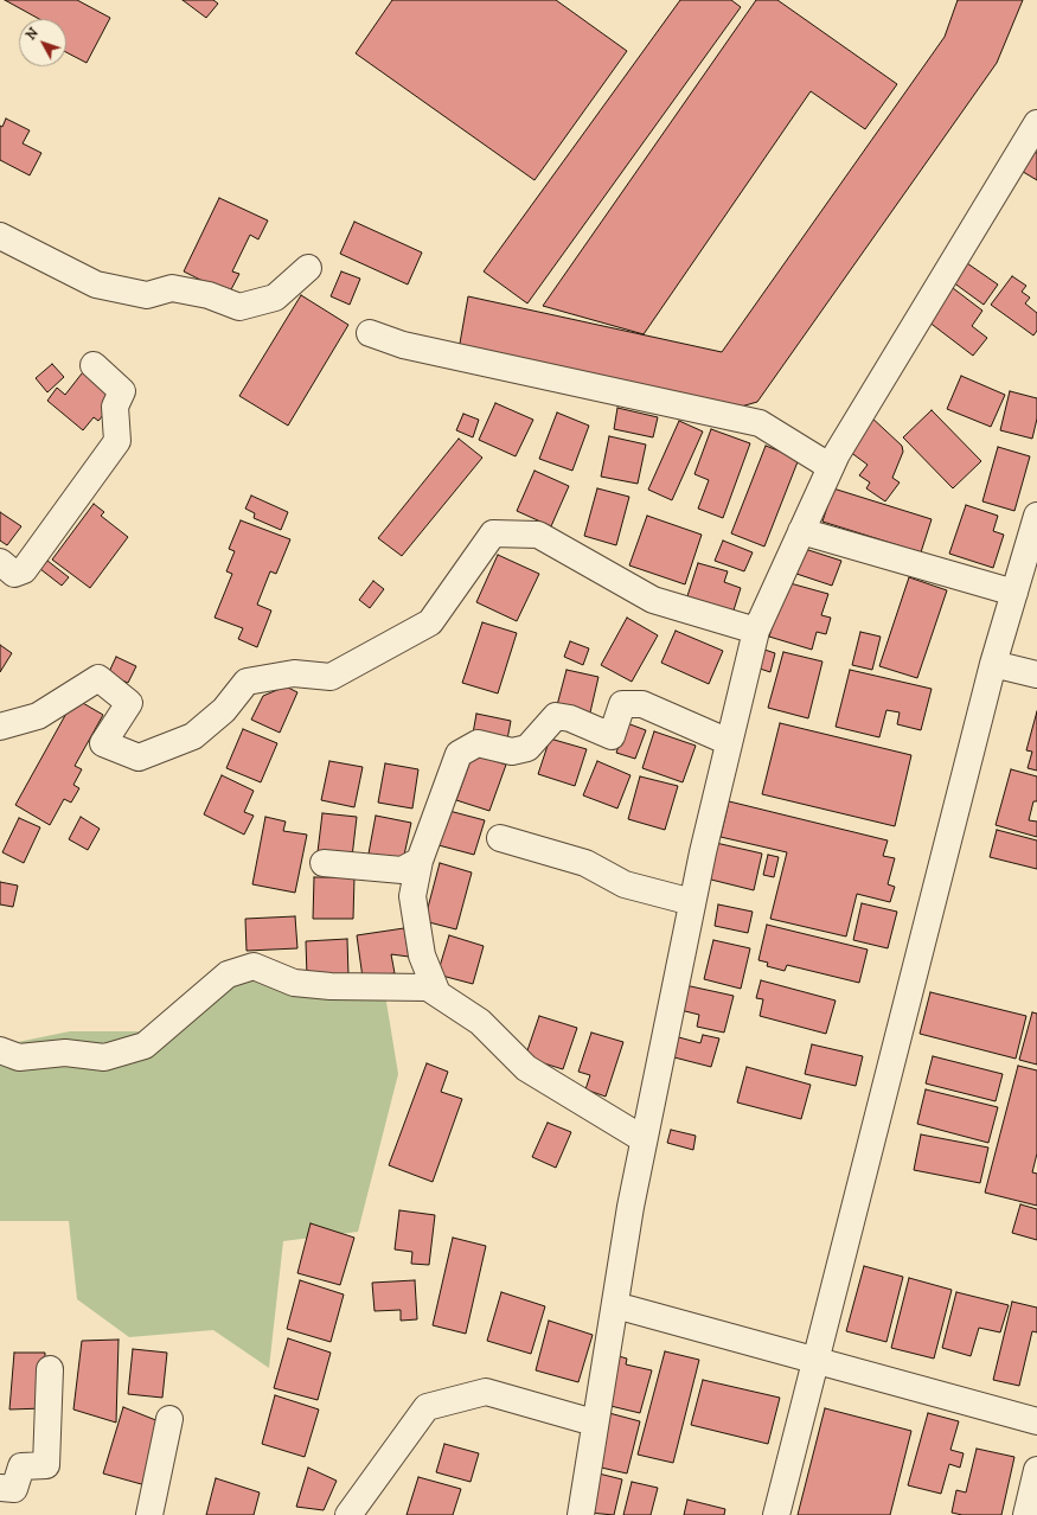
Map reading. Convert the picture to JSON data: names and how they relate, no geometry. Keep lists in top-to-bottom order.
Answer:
{
  "north": "top left"
}
